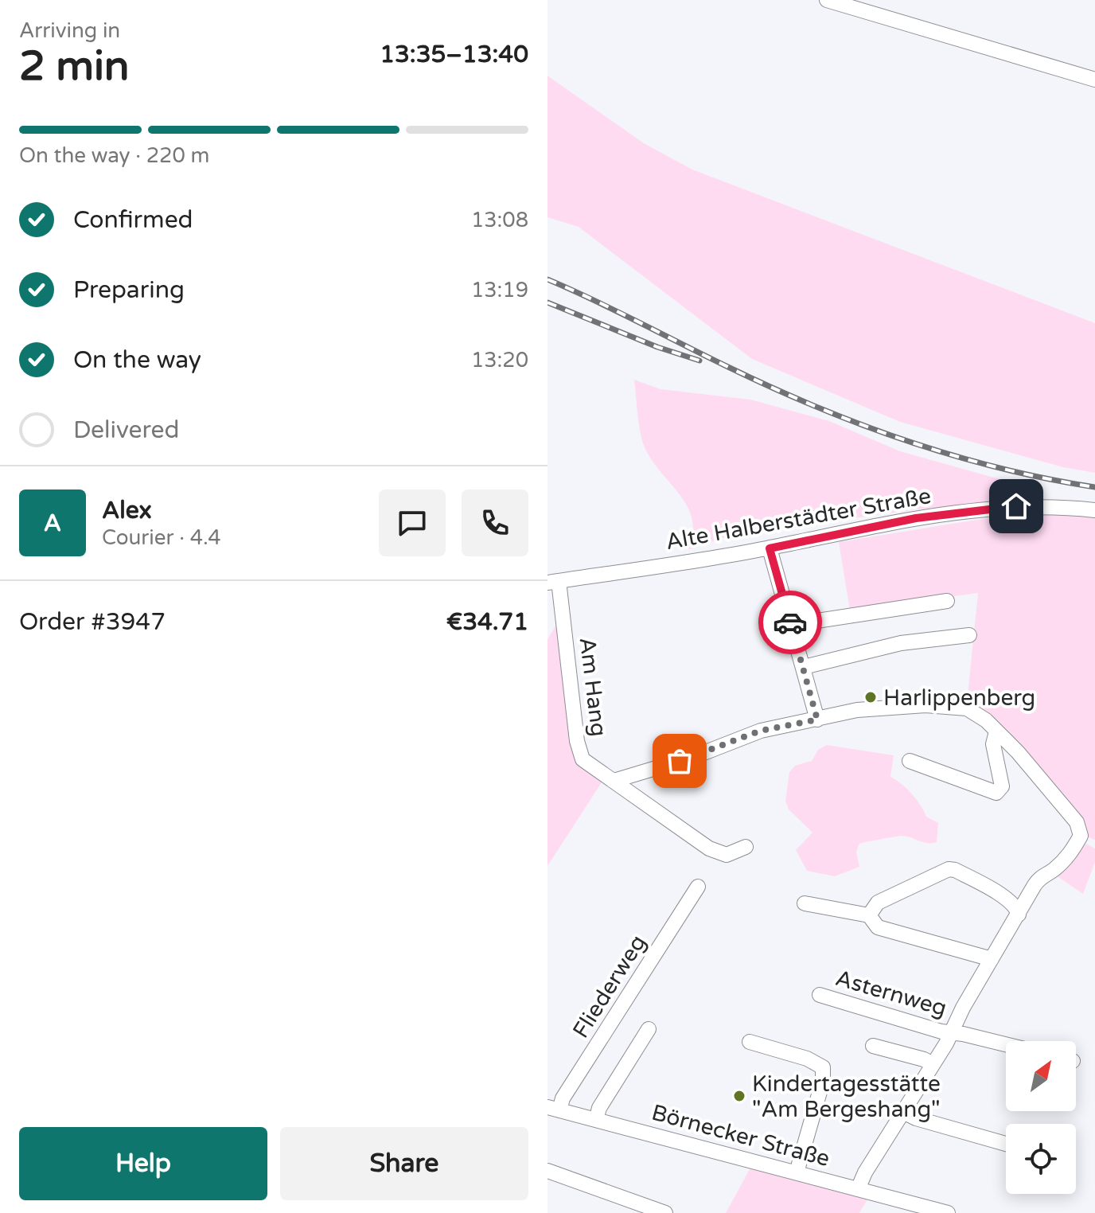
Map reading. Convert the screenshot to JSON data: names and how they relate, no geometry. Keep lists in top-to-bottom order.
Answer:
{
  "streets": {
    "street": [
      "Alte Halberstädter Straße",
      "Am Hang",
      "Fliederweg",
      "Asternweg",
      "Börnecker Straße"
    ]
  },
  "crossings": [
    ["Alte Halberstädter Straße", "Am Hang"],
    ["Fliederweg", "Börnecker Straße"]
  ],
  "places": ["Harlippenberg", "Kindertagesstätte \"Am Bergeshang\""],
  "north": "top right",
  "page": {
    "heading": ["2 min", "Arriving in", "13:35–13:40"],
    "panel": [
      "Alex",
      "Courier · 4.4",
      "Order #3947",
      "€34.71"
    ],
    "bar": "On the way · 220 m",
    "list": [
      ["Confirmed", "13:08"],
      ["Preparing", "13:19"],
      ["On the way", "13:20"],
      "Delivered"
    ],
    "round": "A",
    "buttons": ["Help", "Share"]
  }
}
